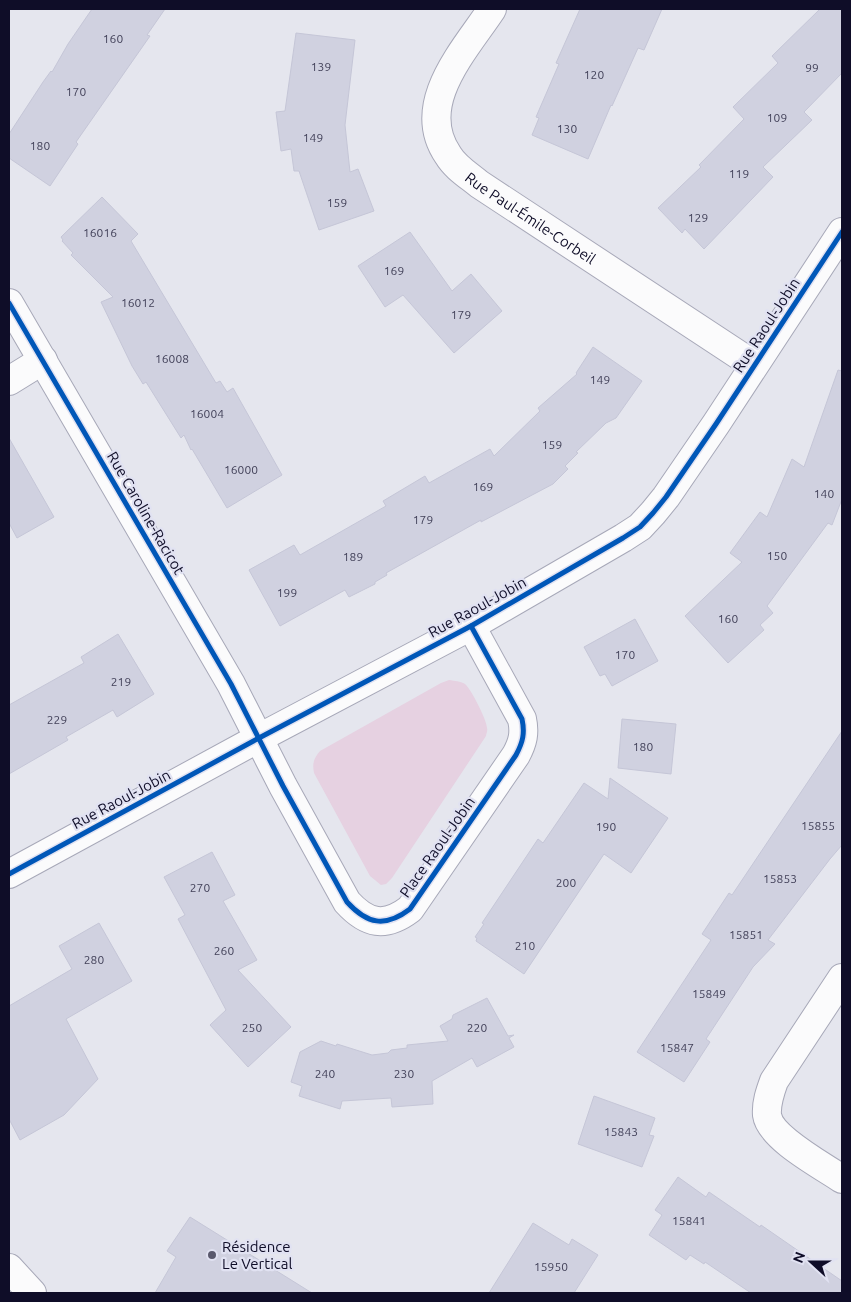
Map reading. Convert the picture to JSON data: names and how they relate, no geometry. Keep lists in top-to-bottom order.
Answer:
{
  "streets": {
    "street": [
      "Rue Paul-Émile-Corbeil",
      "Rue Raoul-Jobin",
      "Rue Caroline-Racicot",
      "Place Raoul-Jobin"
    ]
  },
  "crossings": [
    ["Rue Paul-Émile-Corbeil", "Rue Raoul-Jobin"],
    ["Rue Raoul-Jobin", "Rue Caroline-Racicot"],
    ["Rue Raoul-Jobin", "Place Raoul-Jobin"],
    ["Rue Caroline-Racicot", "Place Raoul-Jobin"]
  ],
  "places": ["Résidence Le Vertical"],
  "house_numbers": [
    "160",
    "139",
    "99",
    "120",
    "170",
    "109",
    "130",
    "149",
    "180",
    "119",
    "159",
    "129",
    "16016",
    "169",
    "16012",
    "179",
    "16008",
    "149",
    "16004",
    "159",
    "16000",
    "169",
    "140",
    "179",
    "150",
    "189",
    "199",
    "160",
    "170",
    "219",
    "229",
    "180",
    "15855",
    "190",
    "15853",
    "200",
    "270",
    "15851",
    "210",
    "260",
    "280",
    "15849",
    "250",
    "220",
    "15847",
    "240",
    "230",
    "15843",
    "15841",
    "15950"
  ],
  "north": "left"
}
